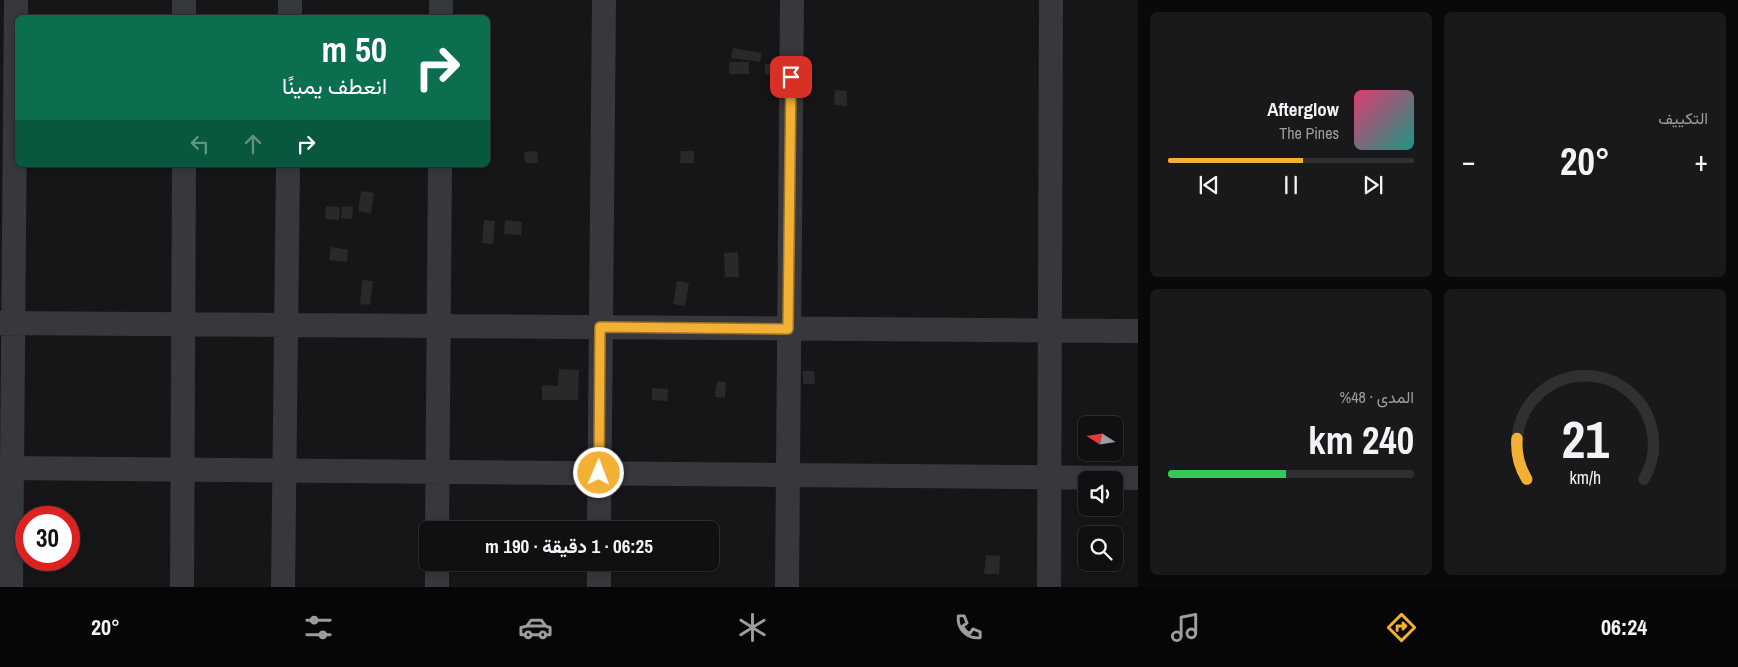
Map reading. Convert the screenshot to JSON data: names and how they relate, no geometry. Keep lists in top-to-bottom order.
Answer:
{
  "north": "left",
  "page": {
    "tile": [
      "التكييف",
      ["المدى · 48%", "240 km"]
    ],
    "turn": ["50 m", "انعطف يمينًا"],
    "song": ["Afterglow", "The Pines"],
    "heat": ["−", "20°", "+"],
    "limit": "30",
    "trip": "06:25 · 1 دقيقة · 190 m",
    "tabs": ["06:24", "20°"],
    "gauge": ["21", "km/h"]
  }
}
